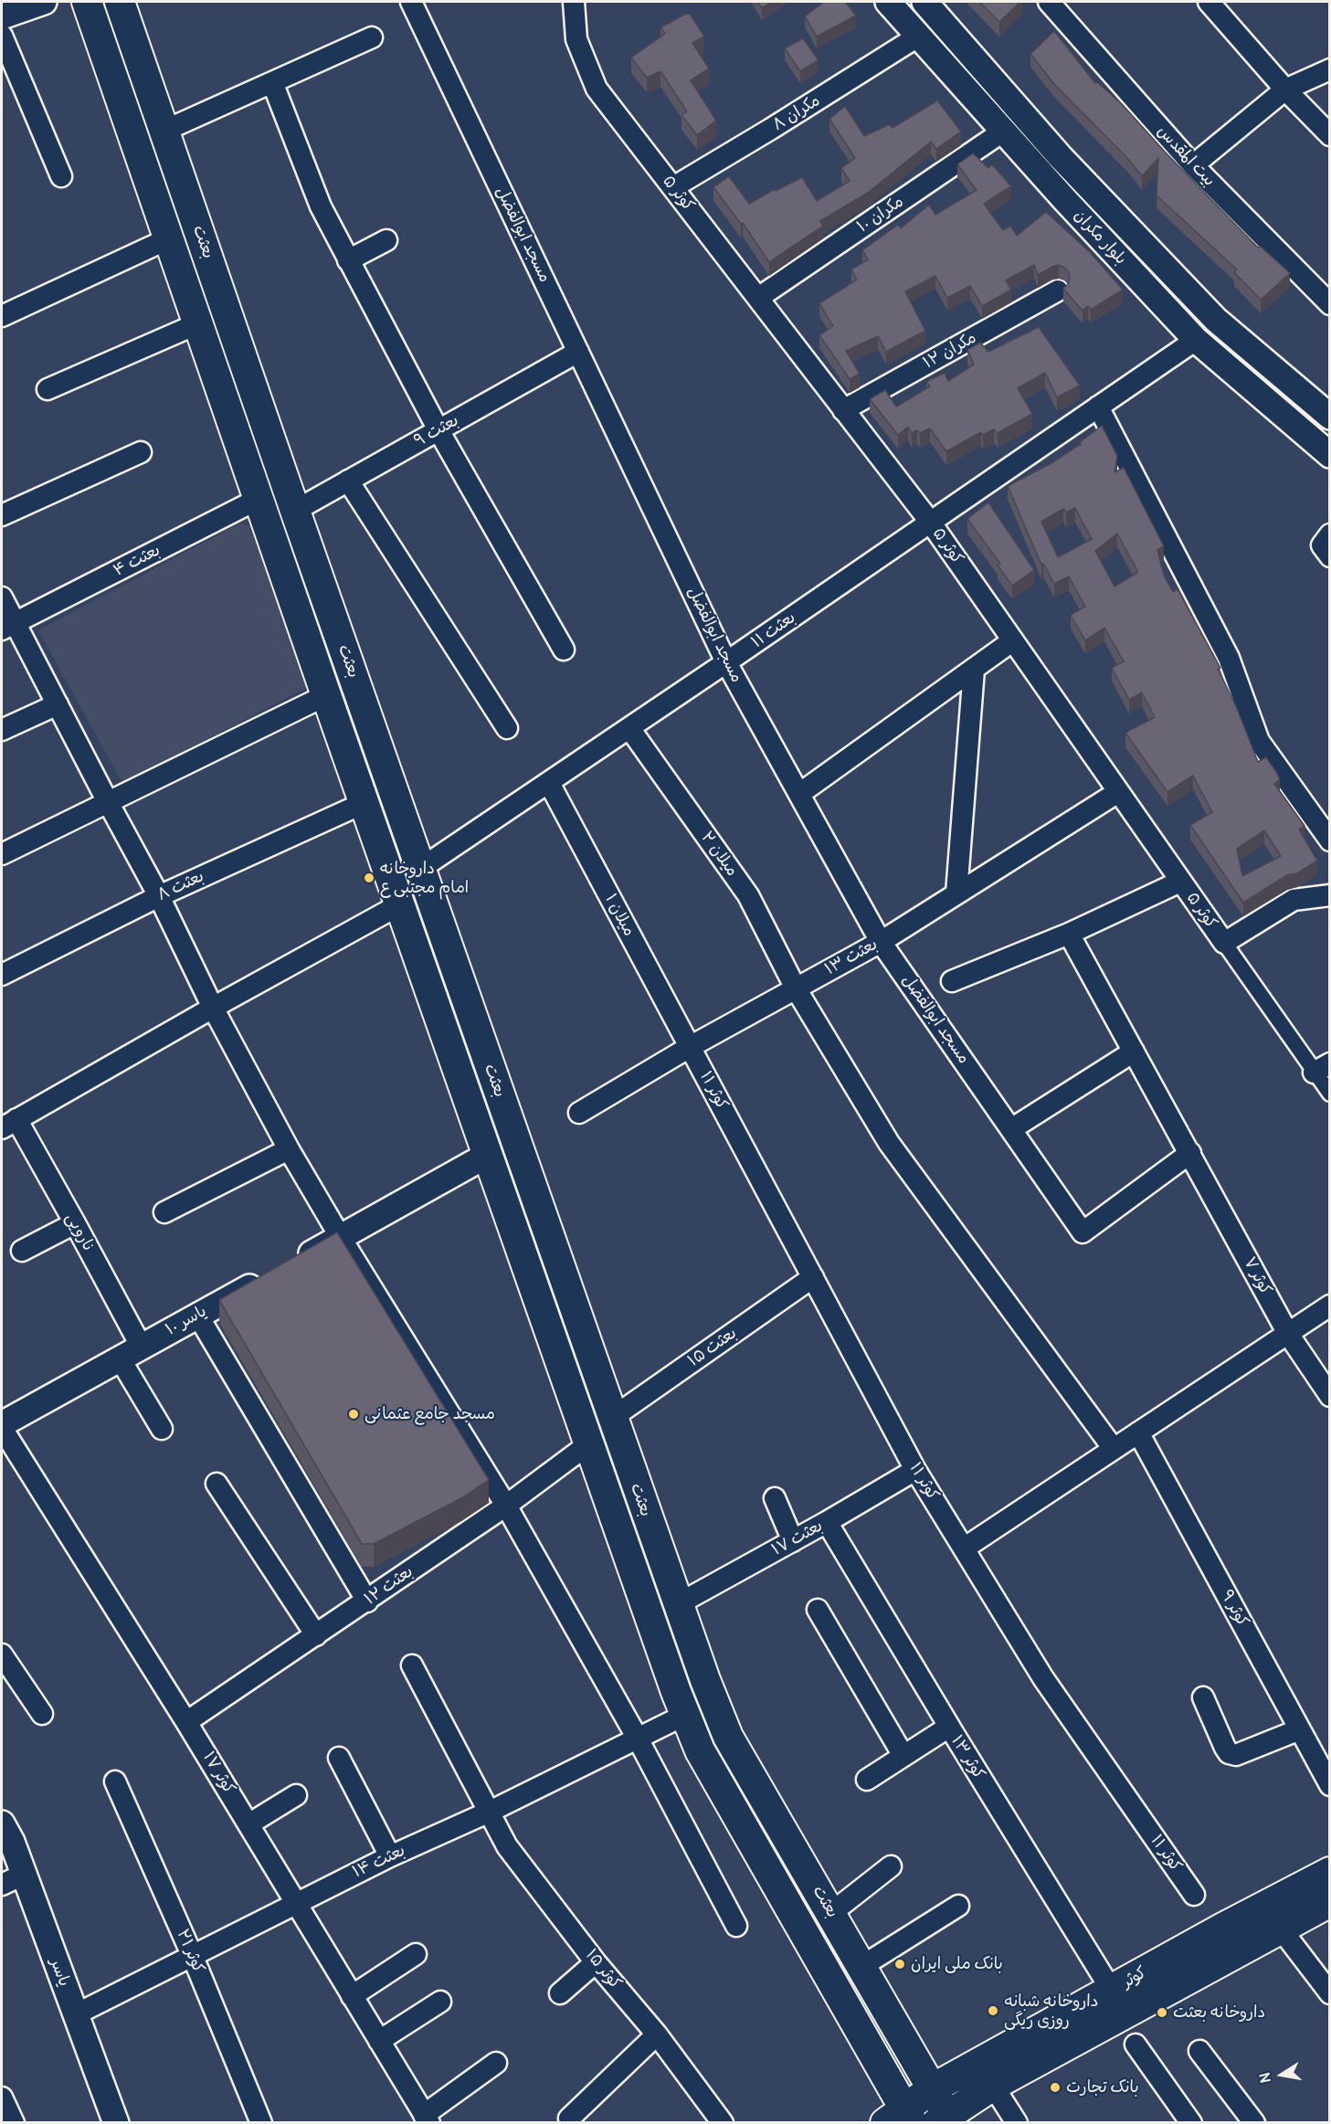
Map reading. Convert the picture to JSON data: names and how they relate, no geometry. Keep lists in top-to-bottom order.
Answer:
{
  "streets": {
    "main road": ["بعثت", "کوثر"],
    "street": [
      "مکران ۸",
      "بیت المقدس",
      "کوثر ۵",
      "مکران ۱۰",
      "مسجد ابوالفضل",
      "بلوار مکران",
      "مکران ۱۲",
      "بعثت ۹",
      "بعثت ۴",
      "بعثت ۱۱",
      "میلان ۲",
      "بعثت ۸",
      "میلان ۱",
      "بعثت ۱۳",
      "کوثر ۱۱",
      "نارویی",
      "کوثر ۷",
      "یاسر ۱۰",
      "بعثت ۱۵",
      "بعثت ۱۷",
      "بعثت ۱۲",
      "کوثر ۹",
      "کوثر ۱۳",
      "کوثر ۱۷",
      "بعثت ۱۴",
      "کوثر ۲۱",
      "کوثر ۱۵",
      "یاسر"
    ]
  },
  "crossings": [
    ["مکران ۸", "کوثر ۵"],
    ["مکران ۸", "بلوار مکران"],
    ["کوثر ۵", "مکران ۱۰"],
    ["کوثر ۵", "مکران ۱۲"],
    ["کوثر ۵", "بعثت ۱۱"],
    ["کوثر ۵", "بعثت ۱۳"],
    ["مکران ۱۰", "بلوار مکران"],
    ["مسجد ابوالفضل", "بعثت ۹"],
    ["مسجد ابوالفضل", "بعثت ۱۱"],
    ["مسجد ابوالفضل", "بعثت ۱۳"],
    ["مسجد ابوالفضل", "کوثر ۷"],
    ["بلوار مکران", "بعثت ۱۱"],
    ["بعثت", "بعثت ۹"],
    ["بعثت", "بعثت ۴"],
    ["بعثت", "بعثت ۱۱"],
    ["بعثت", "بعثت ۸"],
    ["بعثت", "یاسر ۱۰"],
    ["بعثت", "بعثت ۱۵"],
    ["بعثت", "بعثت ۱۷"],
    ["بعثت", "بعثت ۱۲"],
    ["بعثت", "بعثت ۱۴"],
    ["بعثت", "کوثر"],
    ["بعثت ۱۱", "میلان ۲"],
    ["بعثت ۱۱", "میلان ۱"],
    ["میلان ۲", "بعثت ۱۳"],
    ["میلان ۱", "بعثت ۱۳"],
    ["میلان ۱", "کوثر ۱۱"],
    ["بعثت ۱۳", "کوثر ۱۱"],
    ["کوثر ۱۱", "بعثت ۱۵"],
    ["کوثر ۱۱", "بعثت ۱۷"],
    ["نارویی", "یاسر ۱۰"],
    ["یاسر ۱۰", "کوثر ۱۷"],
    ["بعثت ۱۷", "کوثر ۱۳"],
    ["بعثت ۱۲", "کوثر ۱۷"],
    ["کوثر ۱۳", "کوثر"],
    ["کوثر ۱۷", "بعثت ۱۴"],
    ["بعثت ۱۴", "کوثر ۲۱"],
    ["بعثت ۱۴", "کوثر ۱۵"],
    ["بعثت ۱۴", "یاسر"]
  ],
  "places": [
    "داروخانه امام مجتبی ع",
    "مسجد جامع عثمانی",
    "بانک ملی ایران",
    "داروخانه شبانه روزی ریگی",
    "داروخانه بعثت",
    "بانک تجارت"
  ],
  "north": "left"
}
